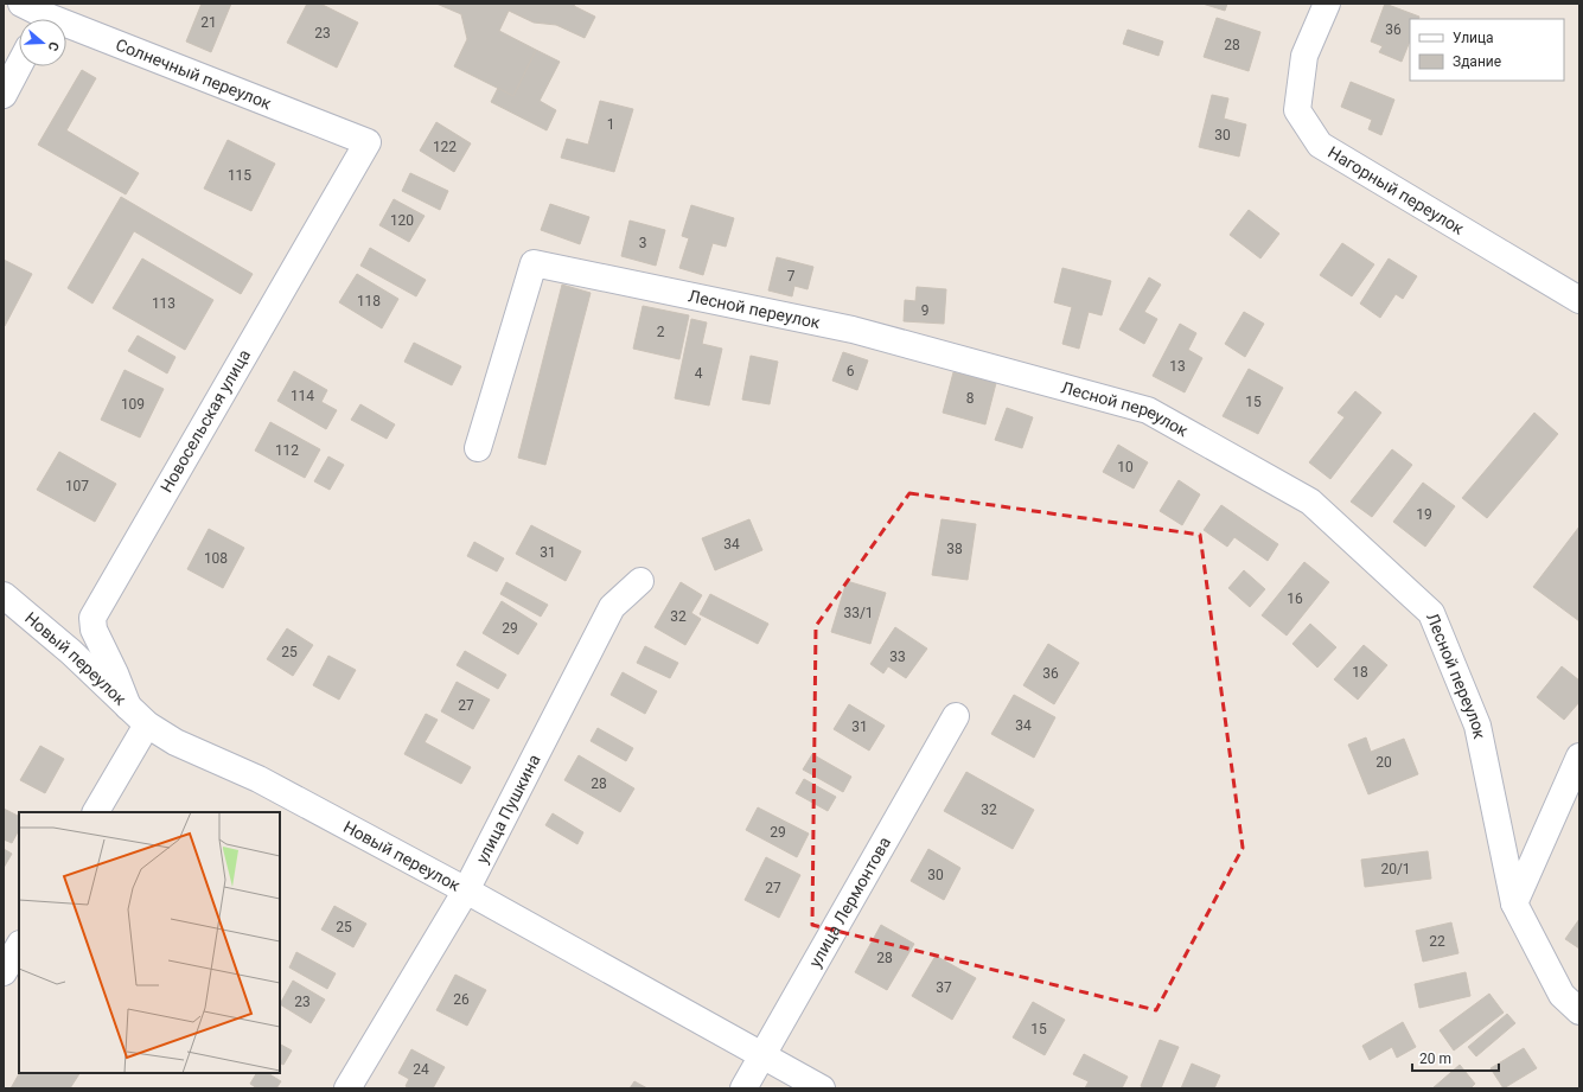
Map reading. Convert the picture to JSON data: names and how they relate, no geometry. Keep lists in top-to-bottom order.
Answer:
{
  "streets": {
    "street": [
      "Солнечный переулок",
      "Нагорный переулок",
      "Лесной переулок",
      "Новосельская улица",
      "Новый переулок",
      "улица Пушкина",
      "улица Лермонтова"
    ]
  },
  "crossings": [
    ["Солнечный переулок", "Новосельская улица"],
    ["Новосельская улица", "Новый переулок"],
    ["Новый переулок", "улица Пушкина"],
    ["Новый переулок", "улица Лермонтова"]
  ],
  "house_numbers": [
    "21",
    "36",
    "23",
    "28",
    "1",
    "30",
    "122",
    "115",
    "120",
    "3",
    "7",
    "118",
    "113",
    "9",
    "2",
    "13",
    "6",
    "4",
    "114",
    "8",
    "15",
    "109",
    "112",
    "10",
    "107",
    "19",
    "34",
    "38",
    "31",
    "108",
    "16",
    "33/1",
    "32",
    "29",
    "25",
    "33",
    "18",
    "36",
    "27",
    "34",
    "31",
    "20",
    "28",
    "32",
    "29",
    "20/1",
    "30",
    "27",
    "25",
    "22",
    "28",
    "37",
    "26",
    "23",
    "15",
    "24"
  ],
  "legend": ["Улица", "Здание"],
  "scale_bar": "20 m",
  "north": "right"
}
